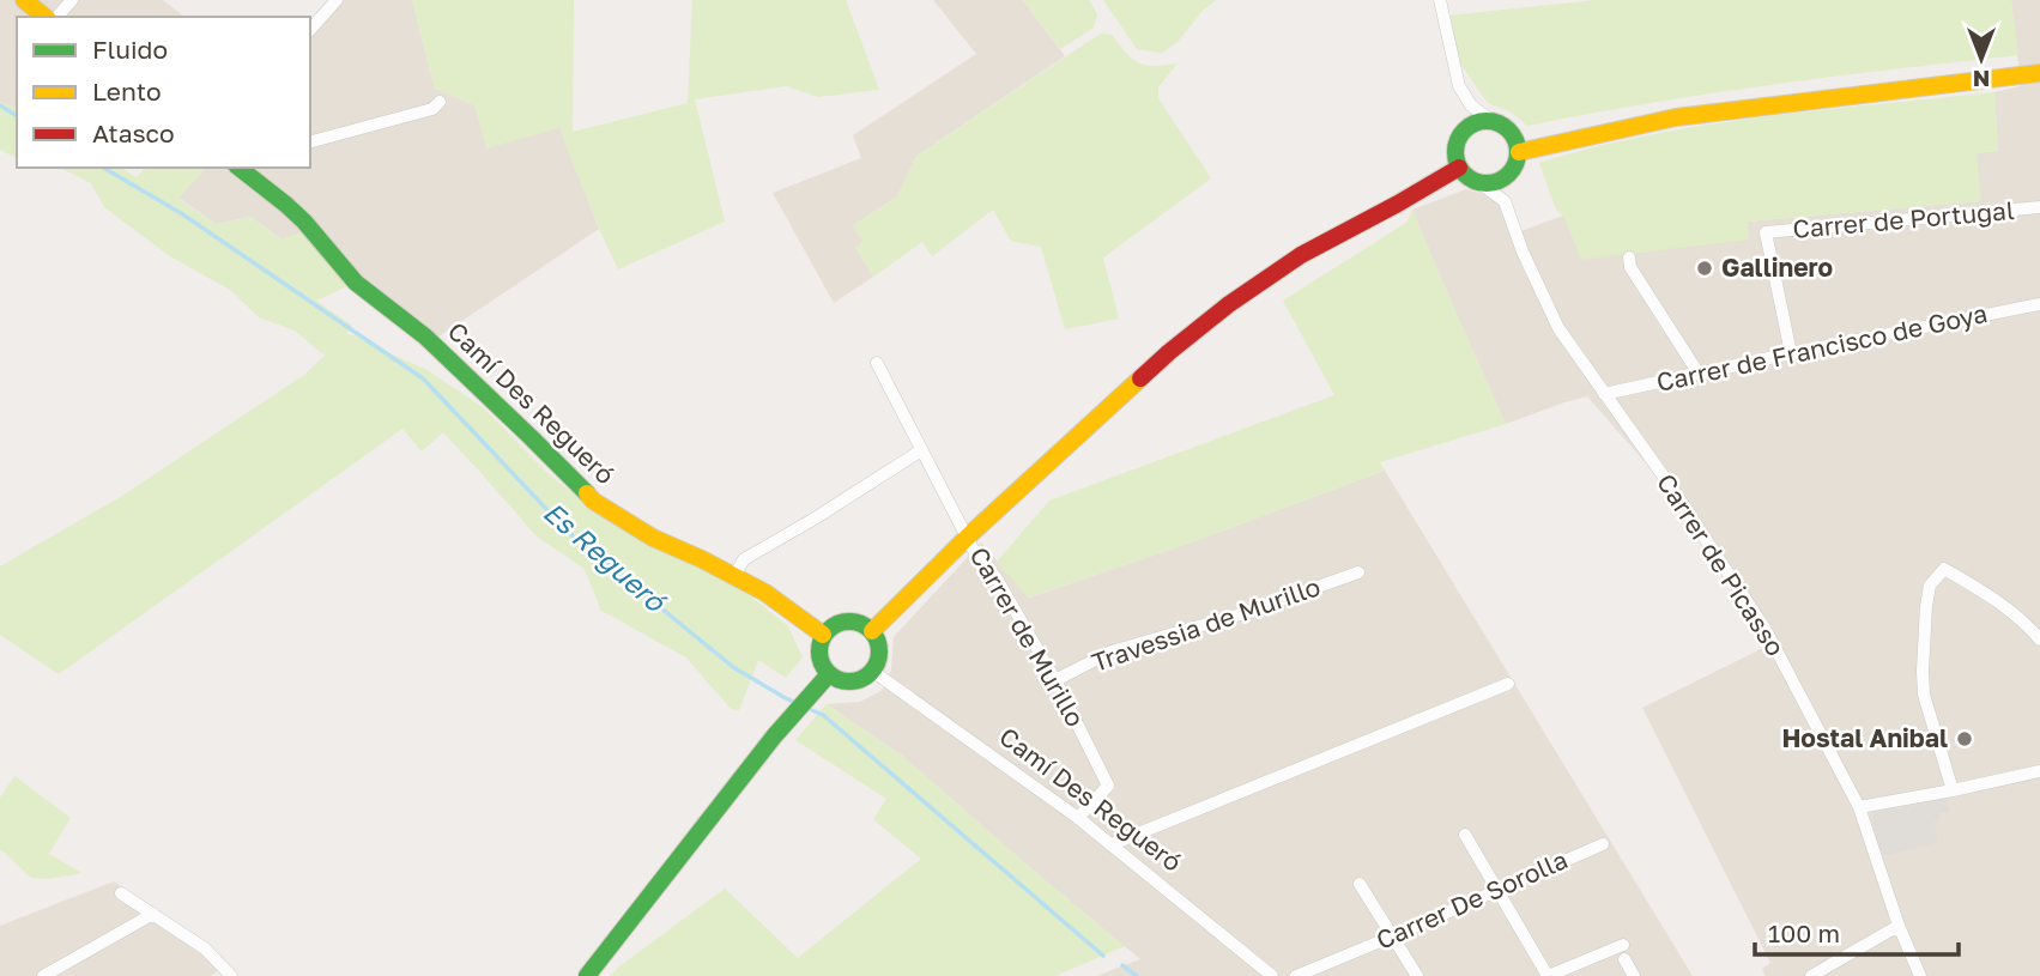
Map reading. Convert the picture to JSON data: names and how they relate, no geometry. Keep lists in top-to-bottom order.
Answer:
{
  "streets": {
    "main road": ["Camí Des Regueró"],
    "street": [
      "Carrer de Portugal",
      "Carrer de Francisco de Goya",
      "Carrer de Picasso",
      "Travessia de Murillo",
      "Carrer de Murillo",
      "Carrer De Sorolla"
    ]
  },
  "crossings": [
    ["Carrer de Portugal", "Carrer de Francisco de Goya"],
    ["Carrer de Francisco de Goya", "Carrer de Picasso"],
    ["Camí Des Regueró", "Carrer de Murillo"],
    ["Travessia de Murillo", "Carrer de Murillo"]
  ],
  "water": ["Es Regueró"],
  "places": ["Gallinero", "Hostal Anibal"],
  "legend": ["Fluido", "Lento", "Atasco"],
  "scale_bar": "100 m",
  "north": "bottom"
}
